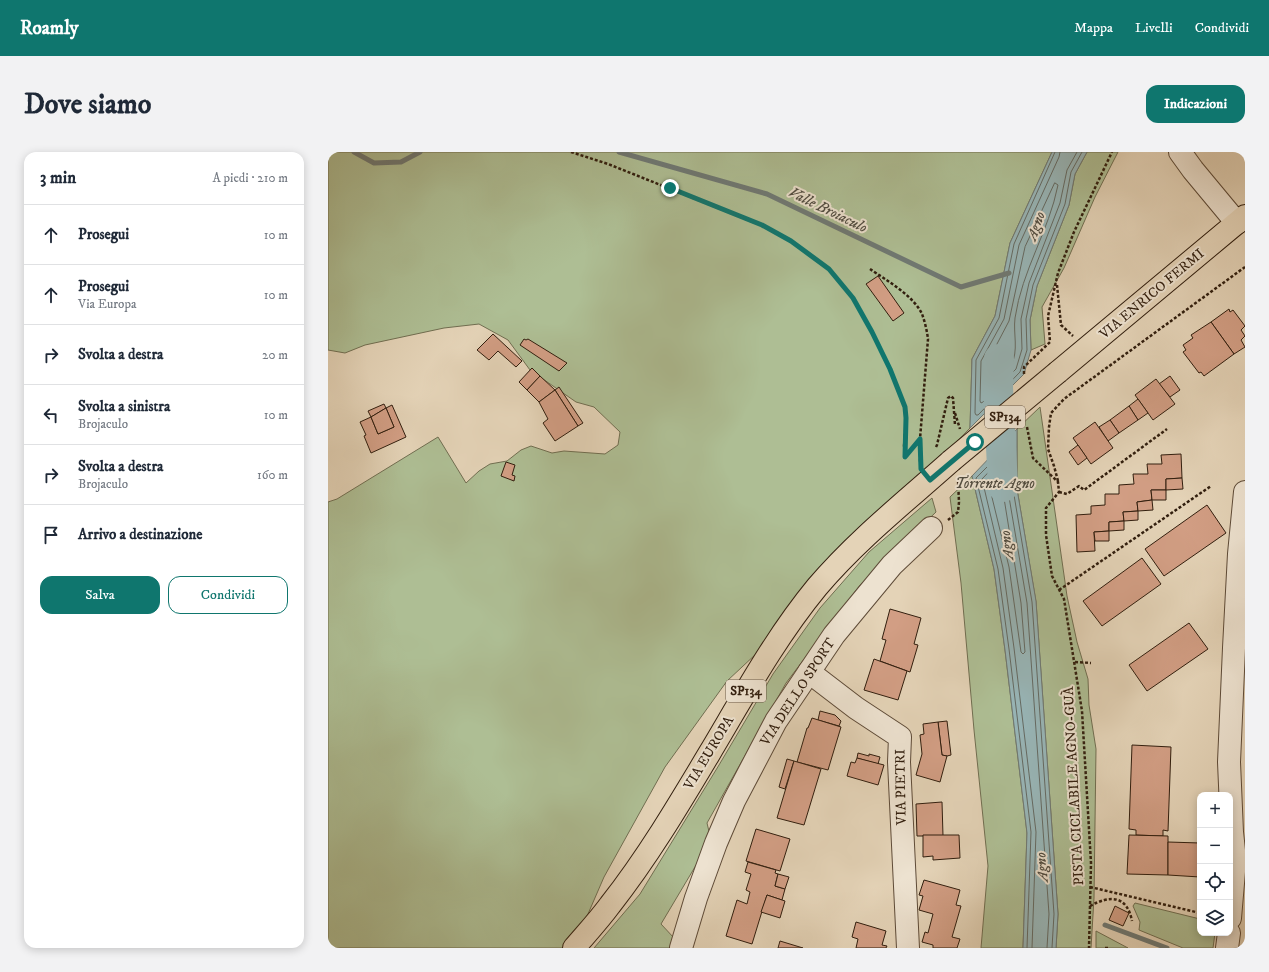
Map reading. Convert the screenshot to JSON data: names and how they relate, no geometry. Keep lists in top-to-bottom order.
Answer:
{
  "streets": {
    "main road": ["VIA ENRICO FERMI", "SP134", "VIA EUROPA"],
    "street": ["VIA DELLO SPORT", "VIA PIETRI"],
    "path": ["PISTA CICLABILE AGNO-GUÀ"]
  },
  "crossings": [
    ["VIA ENRICO FERMI", "VIA EUROPA"],
    ["VIA DELLO SPORT", "VIA PIETRI"]
  ],
  "water": ["Valle Broiaculo", "Agno", "Torrente Agno"],
  "page": {
    "header": "Roamly",
    "nav": ["Mappa", "Livelli", "Condividi"],
    "buttons": [
      "Indicazioni",
      ["Salva", "Condividi"]
    ],
    "title": "Dove siamo",
    "heading": ["3 min", "A piedi · 210 m"],
    "list": [
      ["Prosegui", "10 m"],
      ["Prosegui", "Via Europa", "10 m"],
      ["Svolta a destra", "20 m"],
      ["Svolta a sinistra", "Brojaculo", "10 m"],
      ["Svolta a destra", "Brojaculo", "160 m"],
      "Arrivo a destinazione"
    ],
    "map_buttons": ["+", "−"]
  }
}
